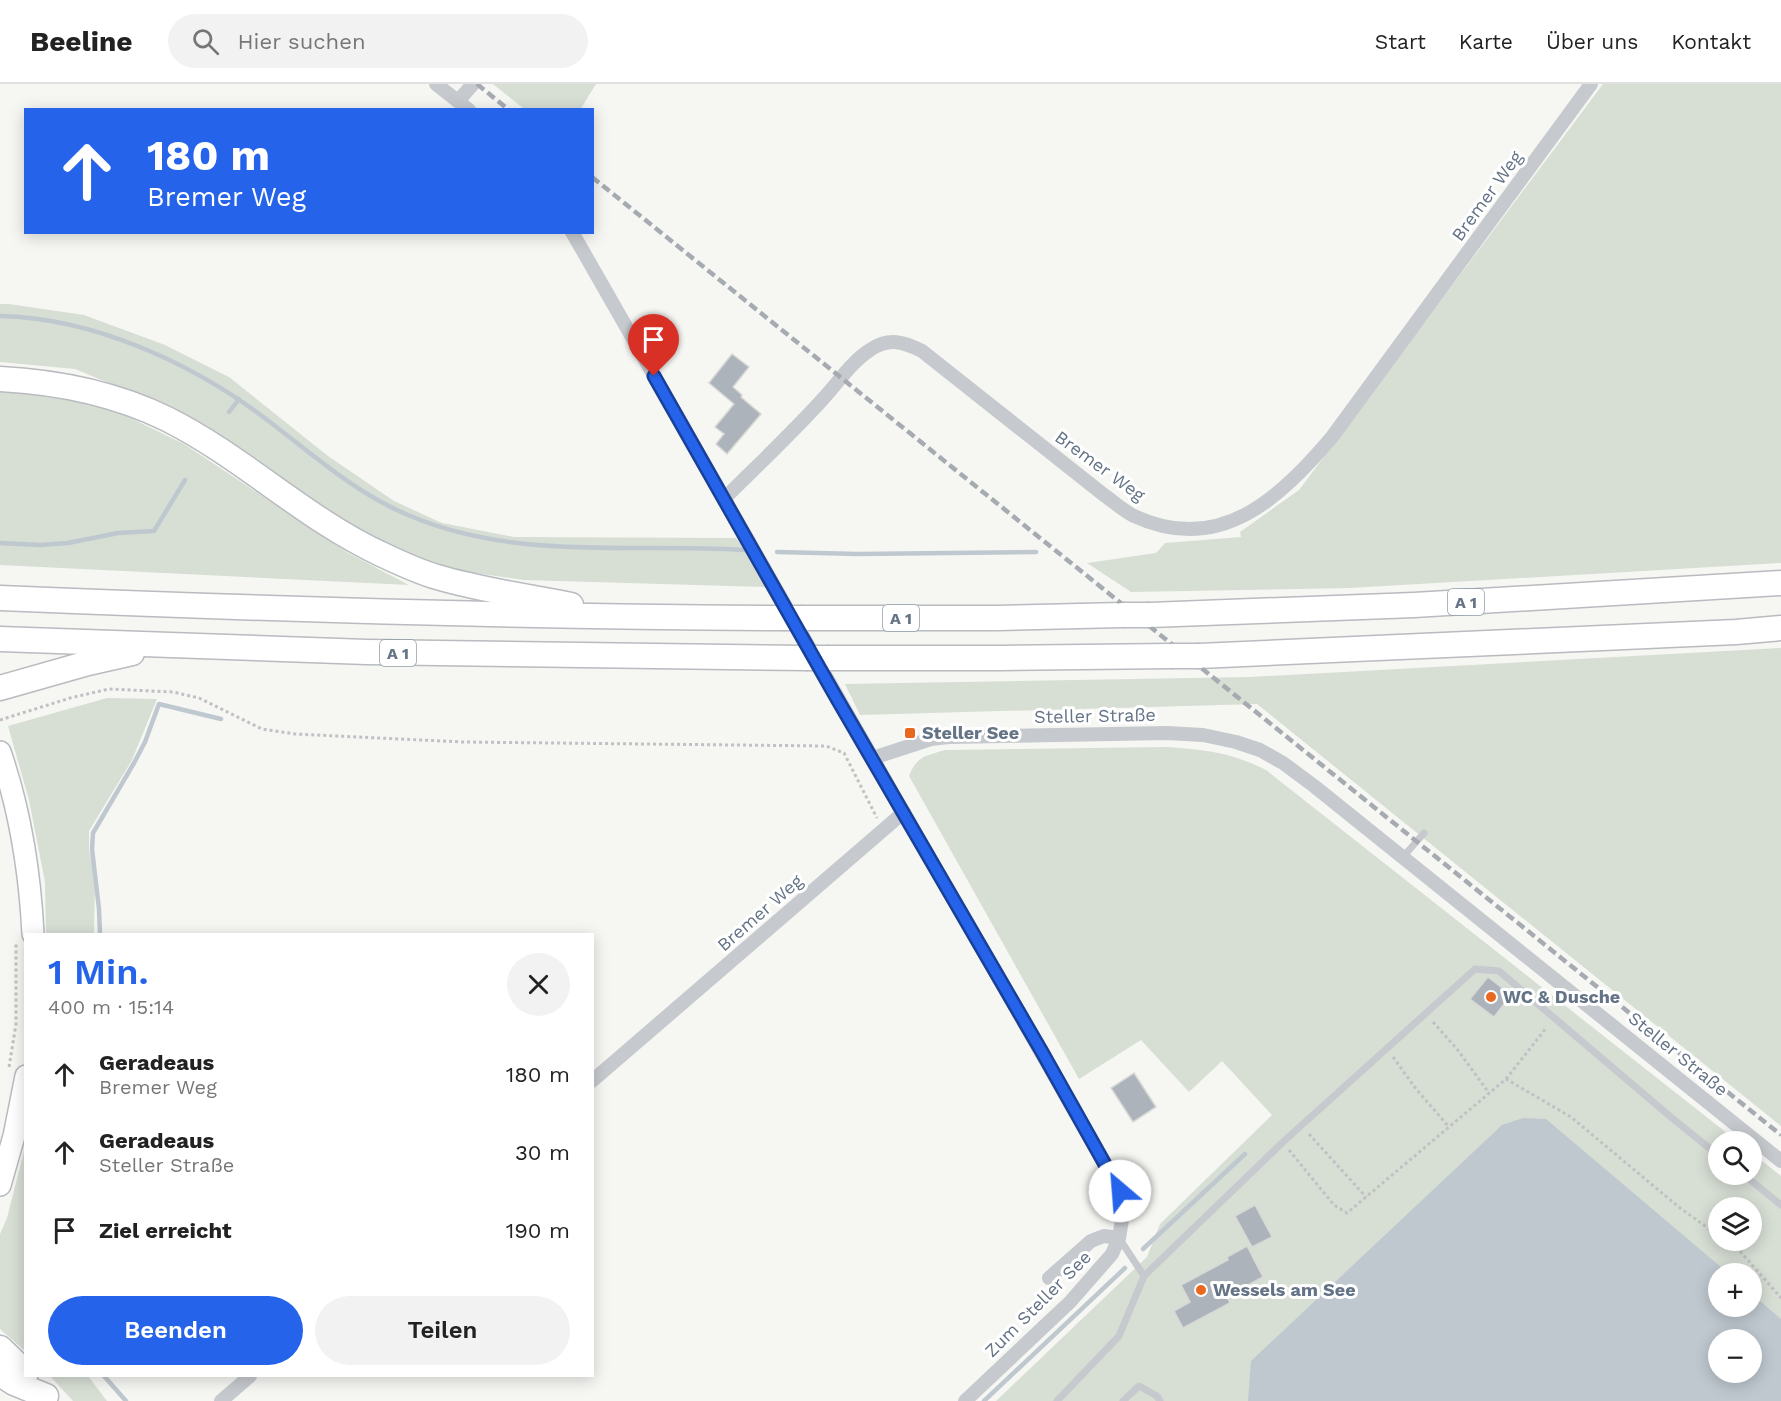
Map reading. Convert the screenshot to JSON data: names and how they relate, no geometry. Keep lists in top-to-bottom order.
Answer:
{
  "streets": {
    "highway": ["A 1"],
    "street": ["Bremer Weg", "Steller Straße", "Zum Steller See"]
  },
  "crossings": [
    ["Bremer Weg", "Zum Steller See"]
  ],
  "places": {
    "transit": ["Steller See"],
    "other": ["WC & Dusche", "Wessels am See"]
  },
  "page": {
    "header": "Beeline",
    "search": "Hier suchen",
    "nav": [
      "Start",
      "Karte",
      "Über uns",
      "Kontakt"
    ],
    "turn": ["180 m", "Bremer Weg"],
    "heading": ["1 Min.", "400 m · 15:14"],
    "list": [
      {
        "name": "Geradeaus",
        "note": "Bremer Weg",
        "value": "180 m"
      },
      {
        "name": "Geradeaus",
        "note": "Steller Straße",
        "value": "30 m"
      },
      {
        "name": "Ziel erreicht",
        "value": "190 m"
      }
    ],
    "map_buttons": ["+", "−"],
    "buttons": ["Beenden", "Teilen"]
  }
}
